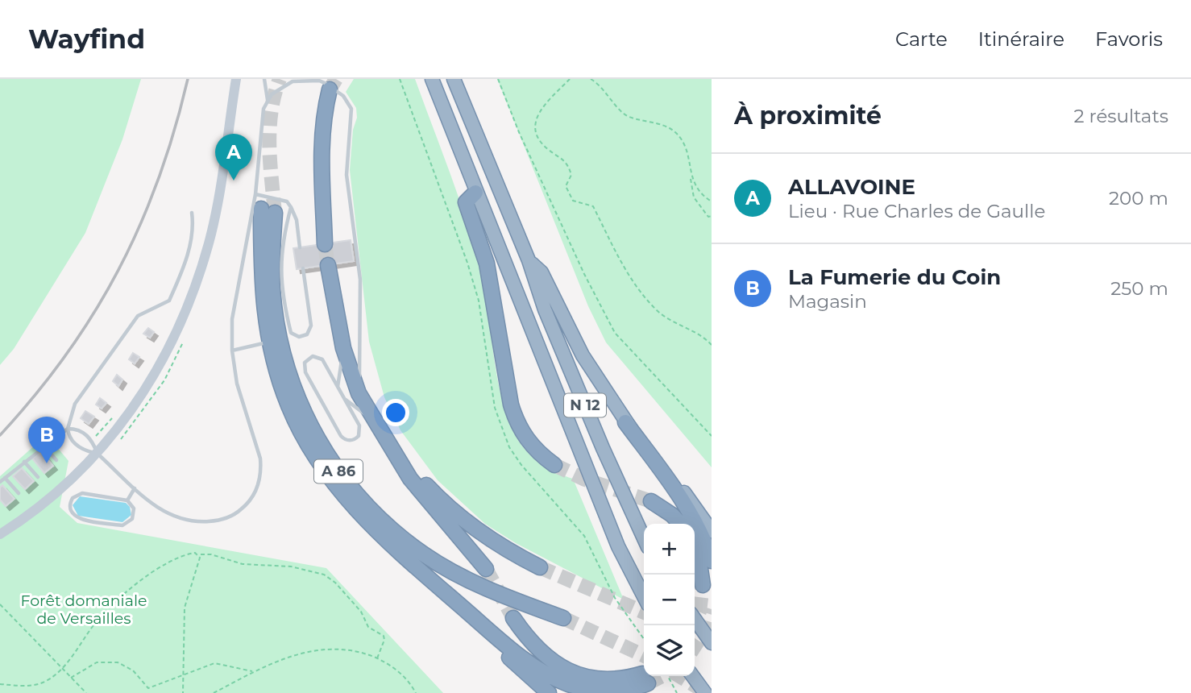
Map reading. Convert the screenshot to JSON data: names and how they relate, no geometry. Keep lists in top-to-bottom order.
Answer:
{
  "streets": {
    "highway": ["N 12", "A 86"]
  },
  "parks": ["Forêt domaniale de Versailles"],
  "page": {
    "header": "Wayfind",
    "nav": ["Carte", "Itinéraire", "Favoris"],
    "heading": ["À proximité", "2 résultats"],
    "pins": ["A", "B"],
    "list": [
      {
        "mark": "A",
        "name": "ALLAVOINE",
        "note": "Lieu · Rue Charles de Gaulle",
        "value": "200 m"
      },
      {
        "mark": "B",
        "name": "La Fumerie du Coin",
        "note": "Magasin",
        "value": "250 m"
      }
    ],
    "map_buttons": ["+", "−"]
  }
}
